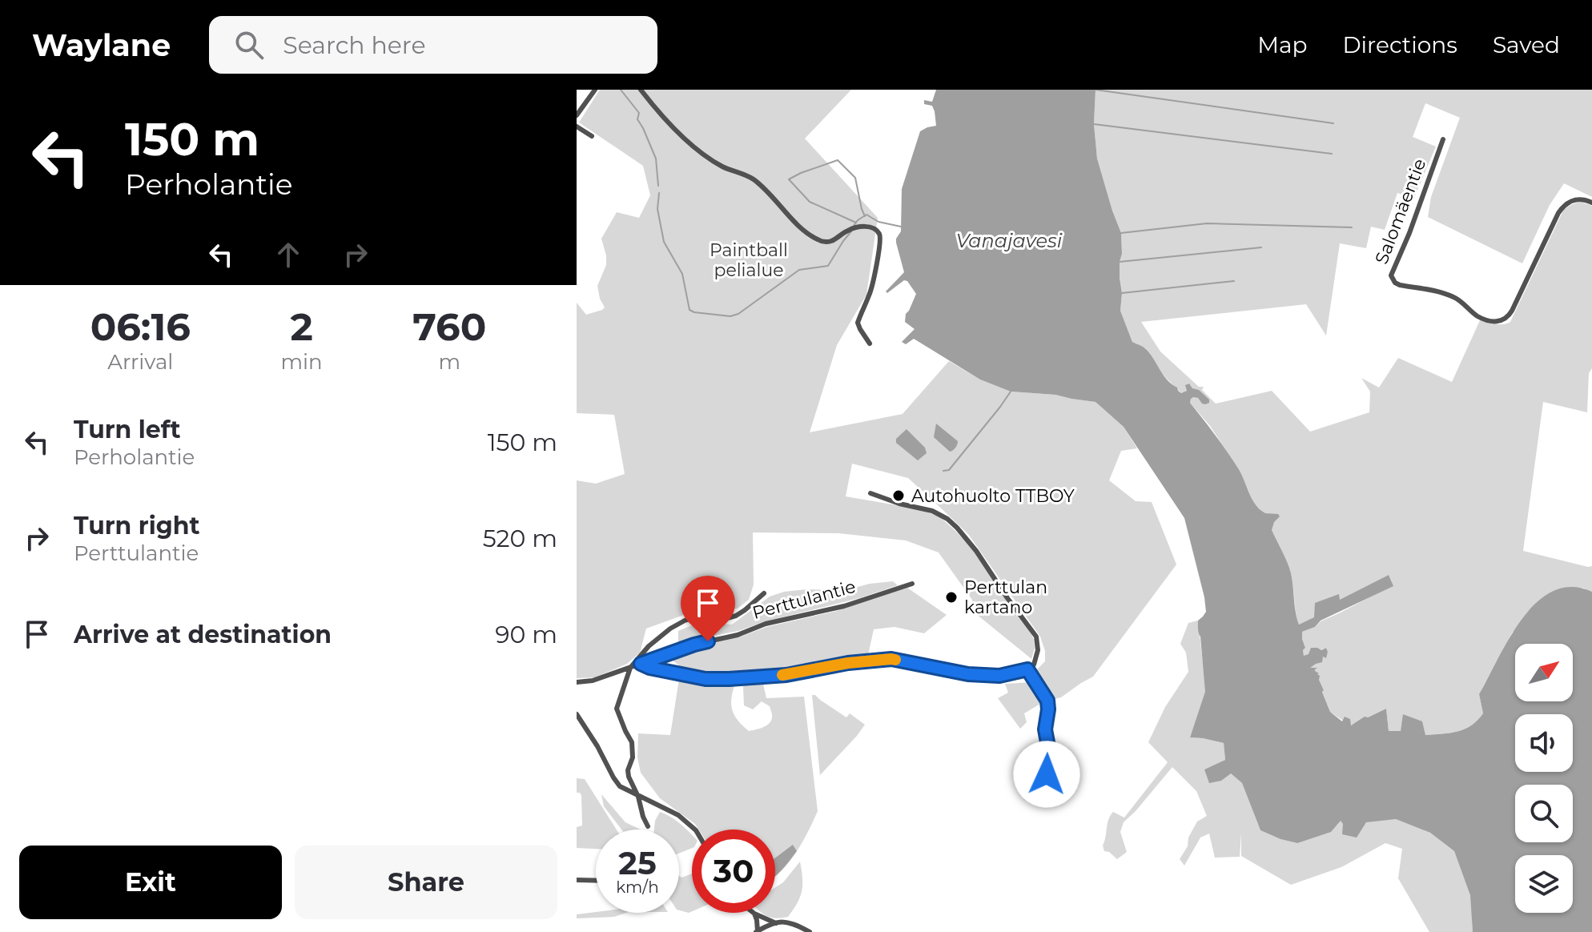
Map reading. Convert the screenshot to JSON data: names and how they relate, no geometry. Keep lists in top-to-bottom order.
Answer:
{
  "streets": {
    "street": ["Salomäentie", "Perttulantie"]
  },
  "water": ["Vanajavesi"],
  "parks": ["Paintball pelialue"],
  "places": ["Autohuolto TTBOY", "Perttulan kartano"],
  "north": "top right",
  "page": {
    "header": "Waylane",
    "search": "Search here",
    "nav": ["Map", "Directions", "Saved"],
    "turn": ["150 m", "Perholantie"],
    "eta": [
      "06:16",
      "Arrival",
      "2",
      "min",
      "760",
      "m"
    ],
    "list": [
      {
        "name": "Turn left",
        "note": "Perholantie",
        "value": "150 m"
      },
      {
        "name": "Turn right",
        "note": "Perttulantie",
        "value": "520 m"
      },
      {
        "name": "Arrive at destination",
        "value": "90 m"
      }
    ],
    "speed": "25 km/h",
    "limit": "30",
    "buttons": ["Exit", "Share"]
  }
}
